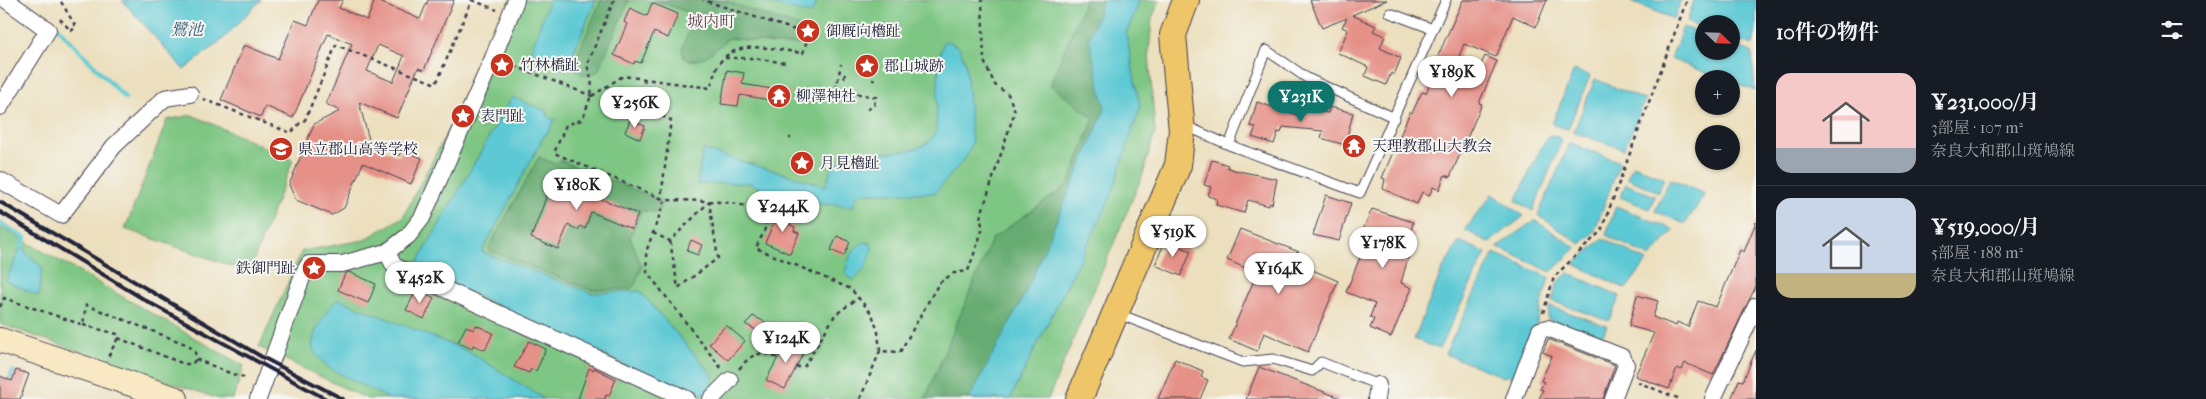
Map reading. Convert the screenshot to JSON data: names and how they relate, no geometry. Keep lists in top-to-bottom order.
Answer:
{
  "districts": ["城内町"],
  "water": ["鷺池"],
  "places": {
    "place": [
      "御厩向櫓趾",
      "竹林橋趾",
      "郡山城跡",
      "表門趾",
      "月見櫓趾",
      "鉄御門趾"
    ],
    "temple": ["柳澤神社", "天理教郡山大教会"],
    "school or university": ["県立郡山高等学校"]
  },
  "north": "bottom right",
  "page": {
    "heading": "10件の物件",
    "map_buttons": ["+", "−"],
    "price": [
      "¥189K",
      "¥231K",
      "¥256K",
      "¥180K",
      "¥244K",
      "¥519K",
      "¥178K",
      "¥164K",
      "¥452K",
      "¥124K"
    ],
    "list": [
      {
        "name": "¥231,000/月",
        "note": "3部屋 · 107 m² · 奈良大和郡山斑鳩線"
      },
      {
        "name": "¥519,000/月",
        "note": "5部屋 · 188 m² · 奈良大和郡山斑鳩線"
      }
    ]
  }
}
